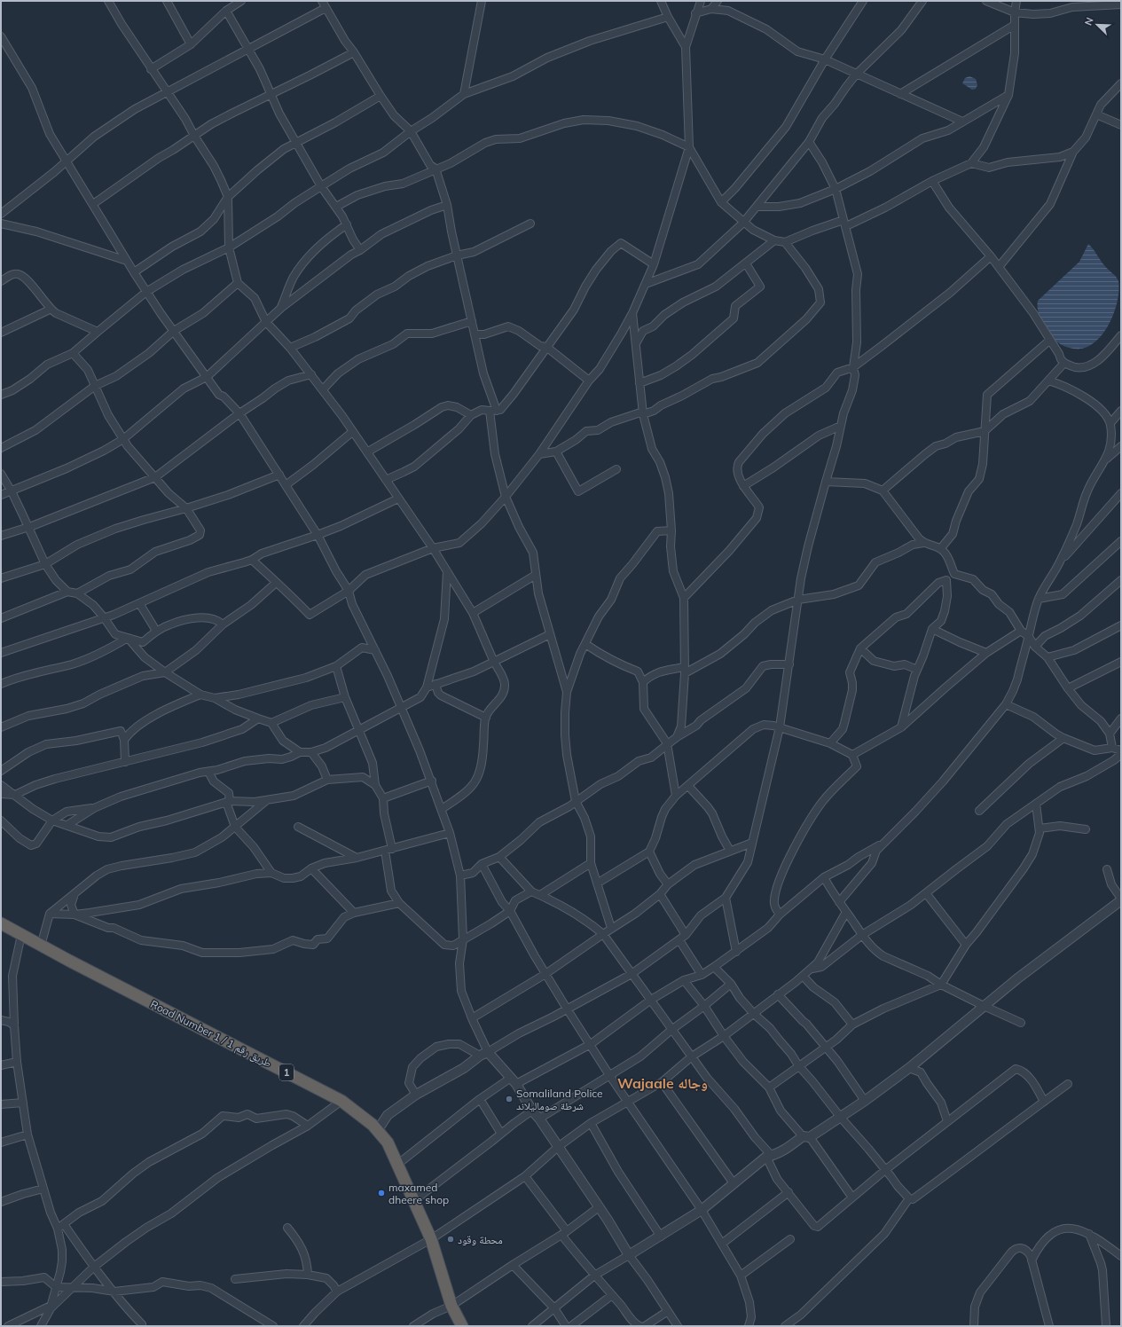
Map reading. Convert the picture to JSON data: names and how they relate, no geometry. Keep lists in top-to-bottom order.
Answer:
{
  "streets": {
    "highway": ["Road Number 1 / طريق رقم 1", "1"]
  },
  "districts": ["Wajaale وجاله"],
  "places": ["Somaliland Police شرطة صوماليلاند", "maxamed dheere shop", "محطة وقود"],
  "north": "top left"
}
